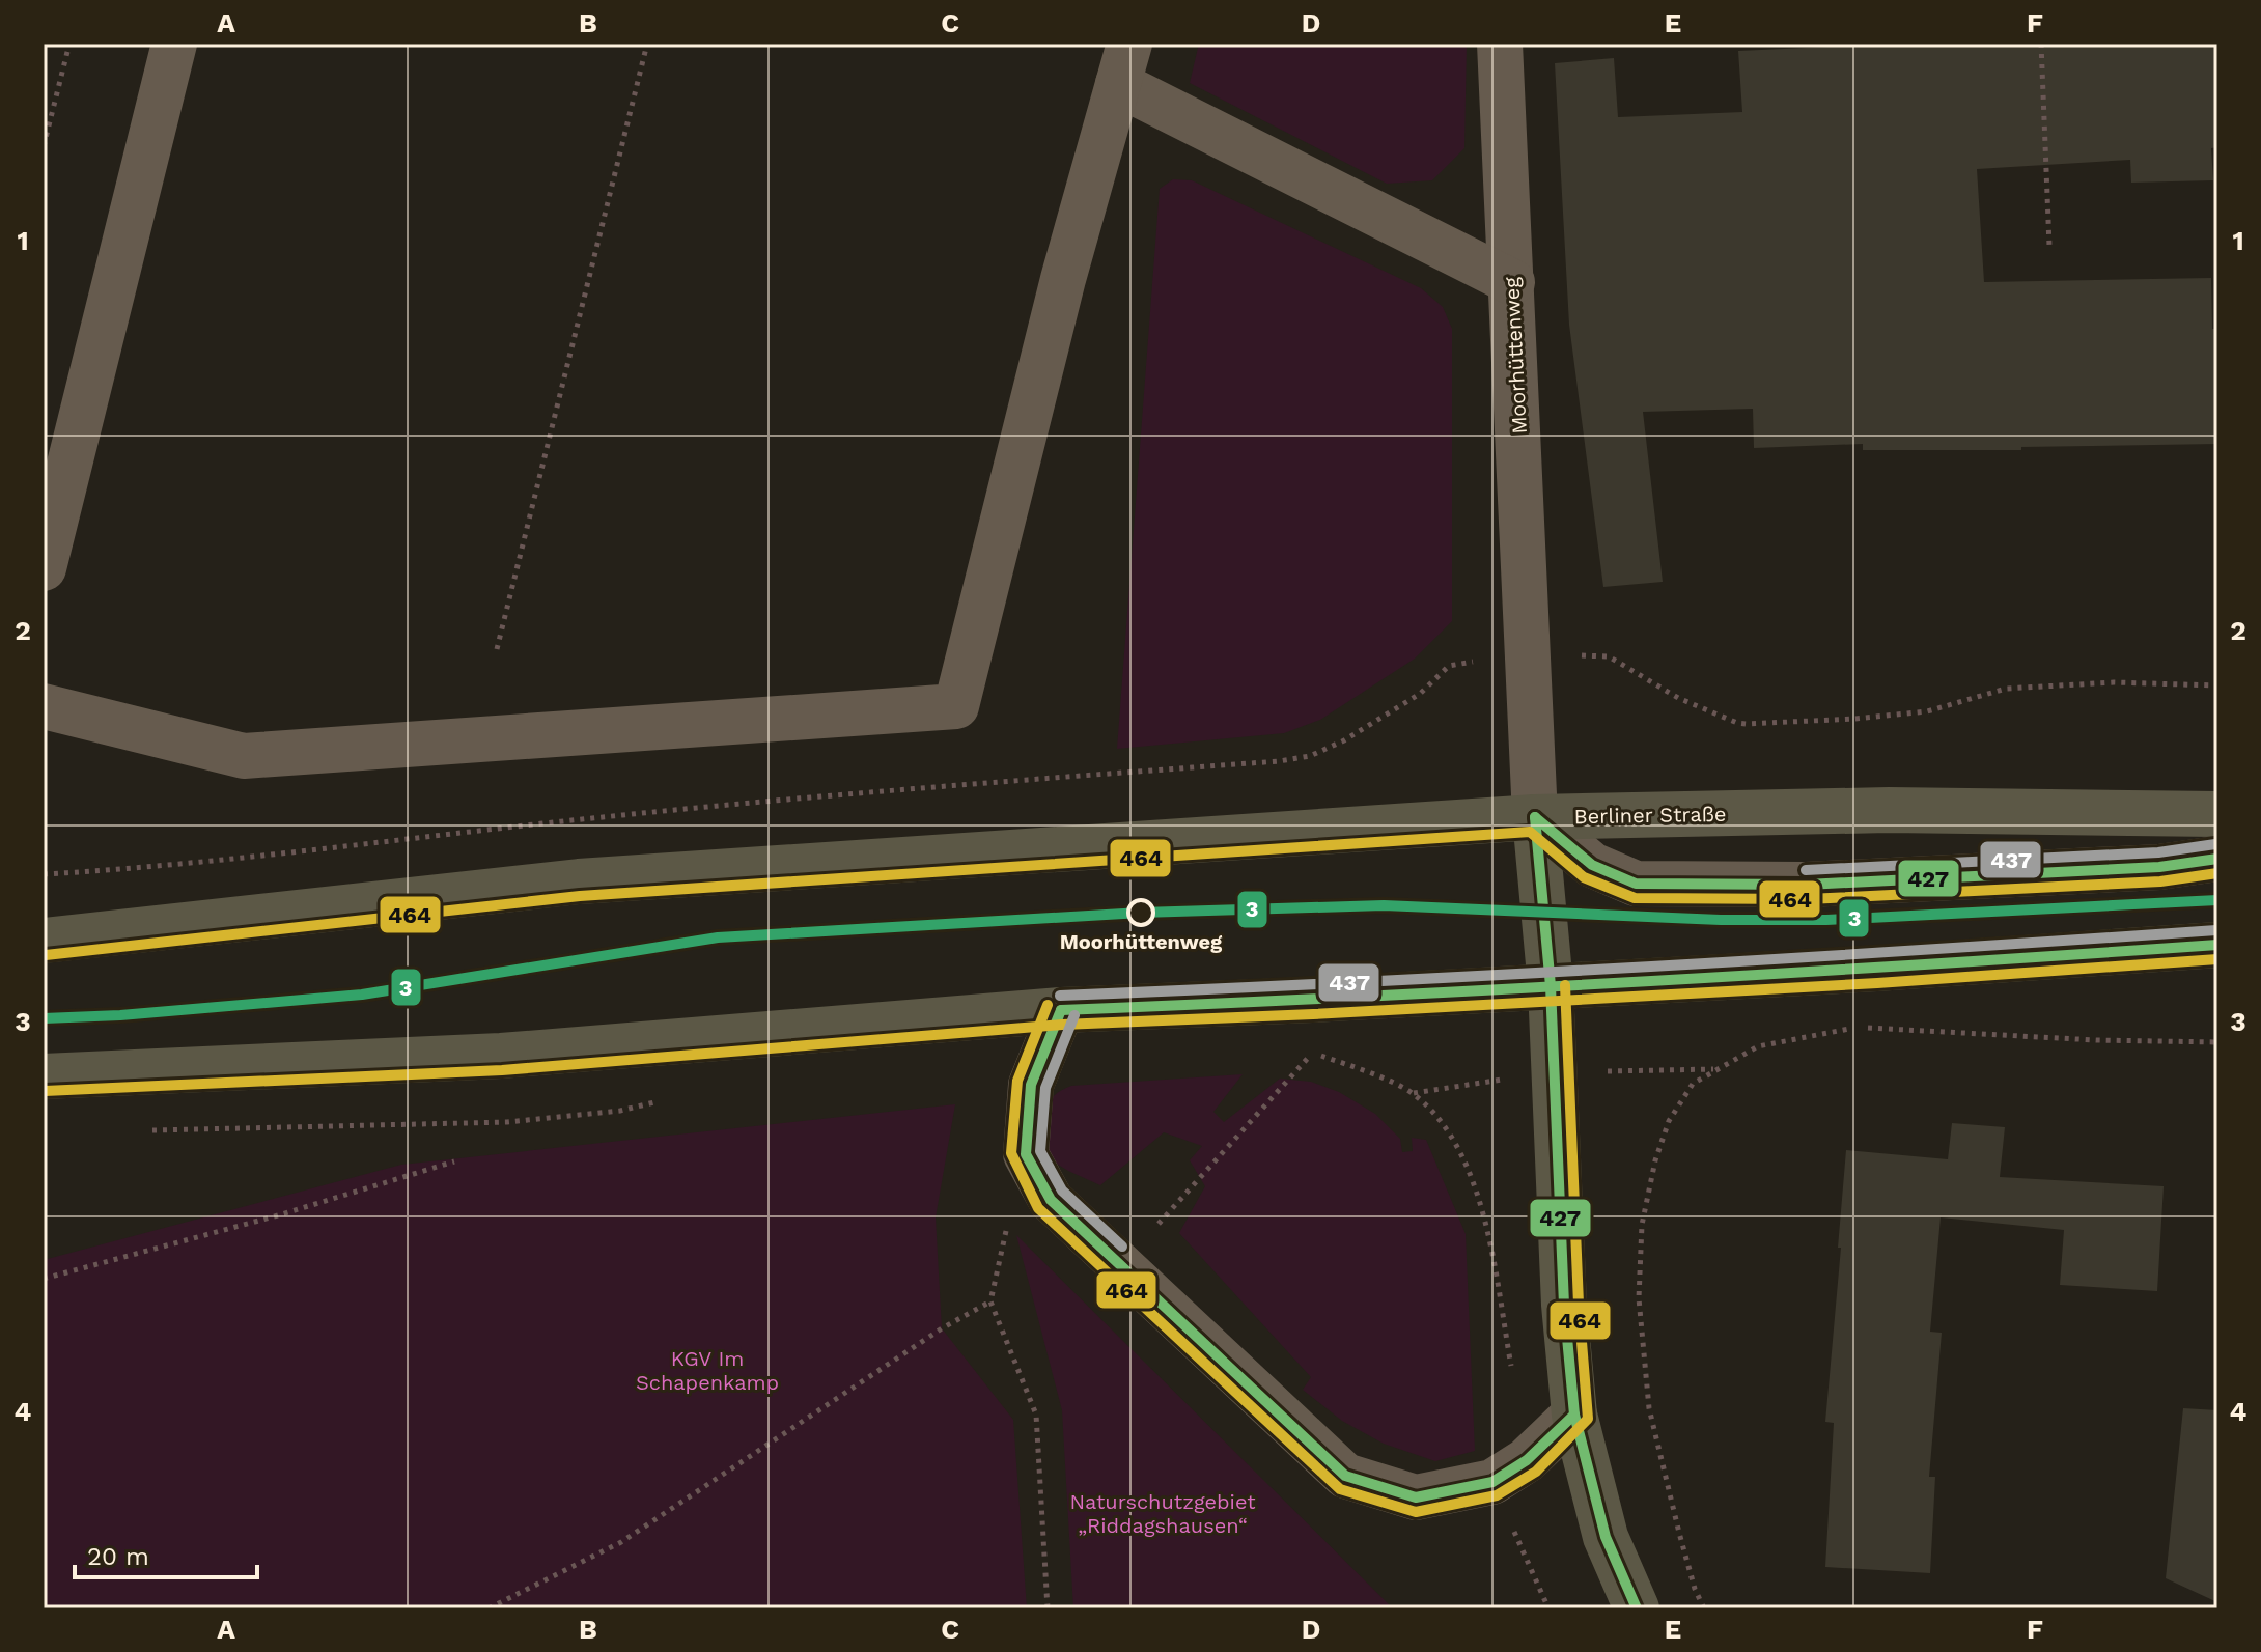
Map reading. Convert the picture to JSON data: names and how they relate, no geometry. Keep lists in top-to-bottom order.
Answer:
{
  "streets": {
    "main road": ["Berliner Straße"],
    "street": ["Moorhüttenweg"]
  },
  "crossings": [
    ["Moorhüttenweg", "Berliner Straße"]
  ],
  "parks": ["KGV Im Schapenkamp", "Naturschutzgebiet „Riddagshausen“"],
  "places": ["Moorhüttenweg"],
  "lines": [
    "transit line 427",
    "transit line 464",
    "transit line 437",
    "transit line 3"
  ],
  "scale_bar": "20 m",
  "grid": {
    "columns": [
      "A",
      "B",
      "C",
      "D",
      "E",
      "F"
    ],
    "rows": [
      "1",
      "2",
      "3",
      "4"
    ]
  }
}
